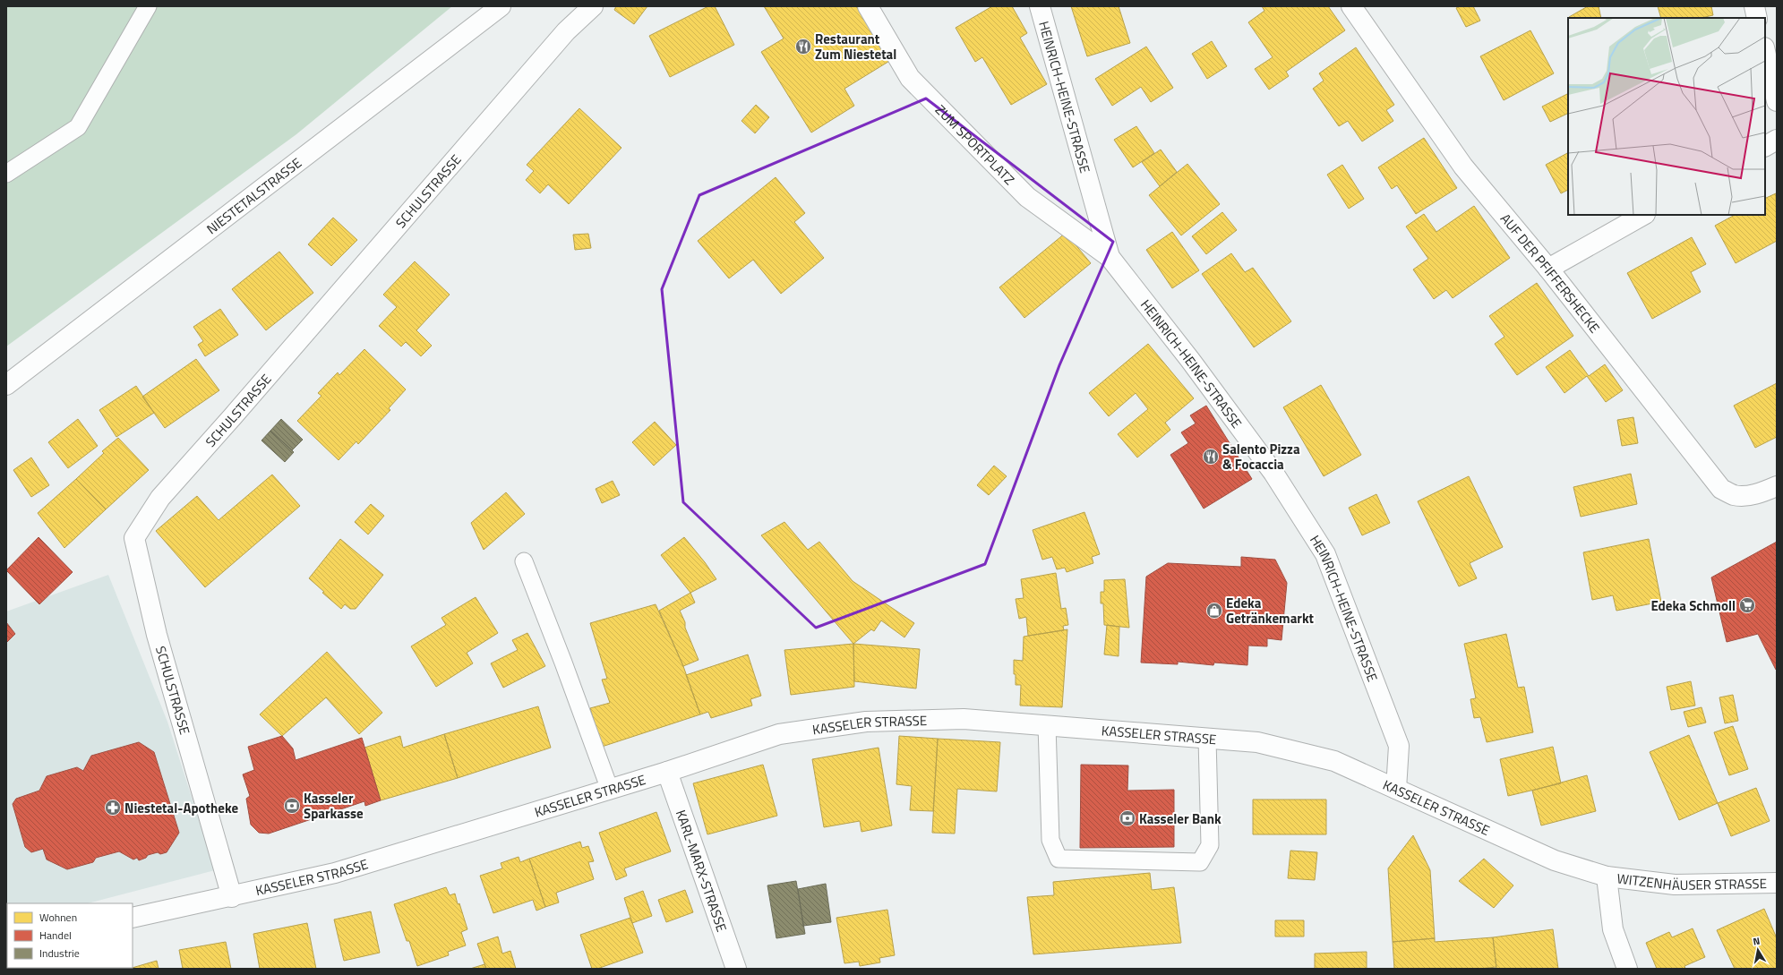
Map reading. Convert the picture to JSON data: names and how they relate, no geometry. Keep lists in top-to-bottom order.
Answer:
{
  "streets": {
    "street": [
      "HEINRICH-HEINE-STRASSE",
      "ZUM SPORTPLATZ",
      "SCHULSTRASSE",
      "NIESTETALSTRASSE",
      "AUF DER PFIFFERSHECKE",
      "KASSELER STRASSE",
      "KARL-MARX-STRASSE",
      "WITZENHÄUSER STRASSE"
    ]
  },
  "crossings": [
    ["HEINRICH-HEINE-STRASSE", "ZUM SPORTPLATZ"],
    ["HEINRICH-HEINE-STRASSE", "KASSELER STRASSE"],
    ["SCHULSTRASSE", "KASSELER STRASSE"],
    ["KASSELER STRASSE", "KARL-MARX-STRASSE"],
    ["KASSELER STRASSE", "WITZENHÄUSER STRASSE"]
  ],
  "places": {
    "restaurant": ["Restaurant Zum Niestetal", "Salento Pizza & Focaccia"],
    "supermarket": ["Edeka Schmoll"],
    "shop": ["Edeka Getränkemarkt"],
    "bank": ["Kasseler Sparkasse", "Kasseler Bank"],
    "pharmacy": ["Niestetal-Apotheke"]
  },
  "legend": ["Wohnen", "Handel", "Industrie"],
  "north": "top"
}
